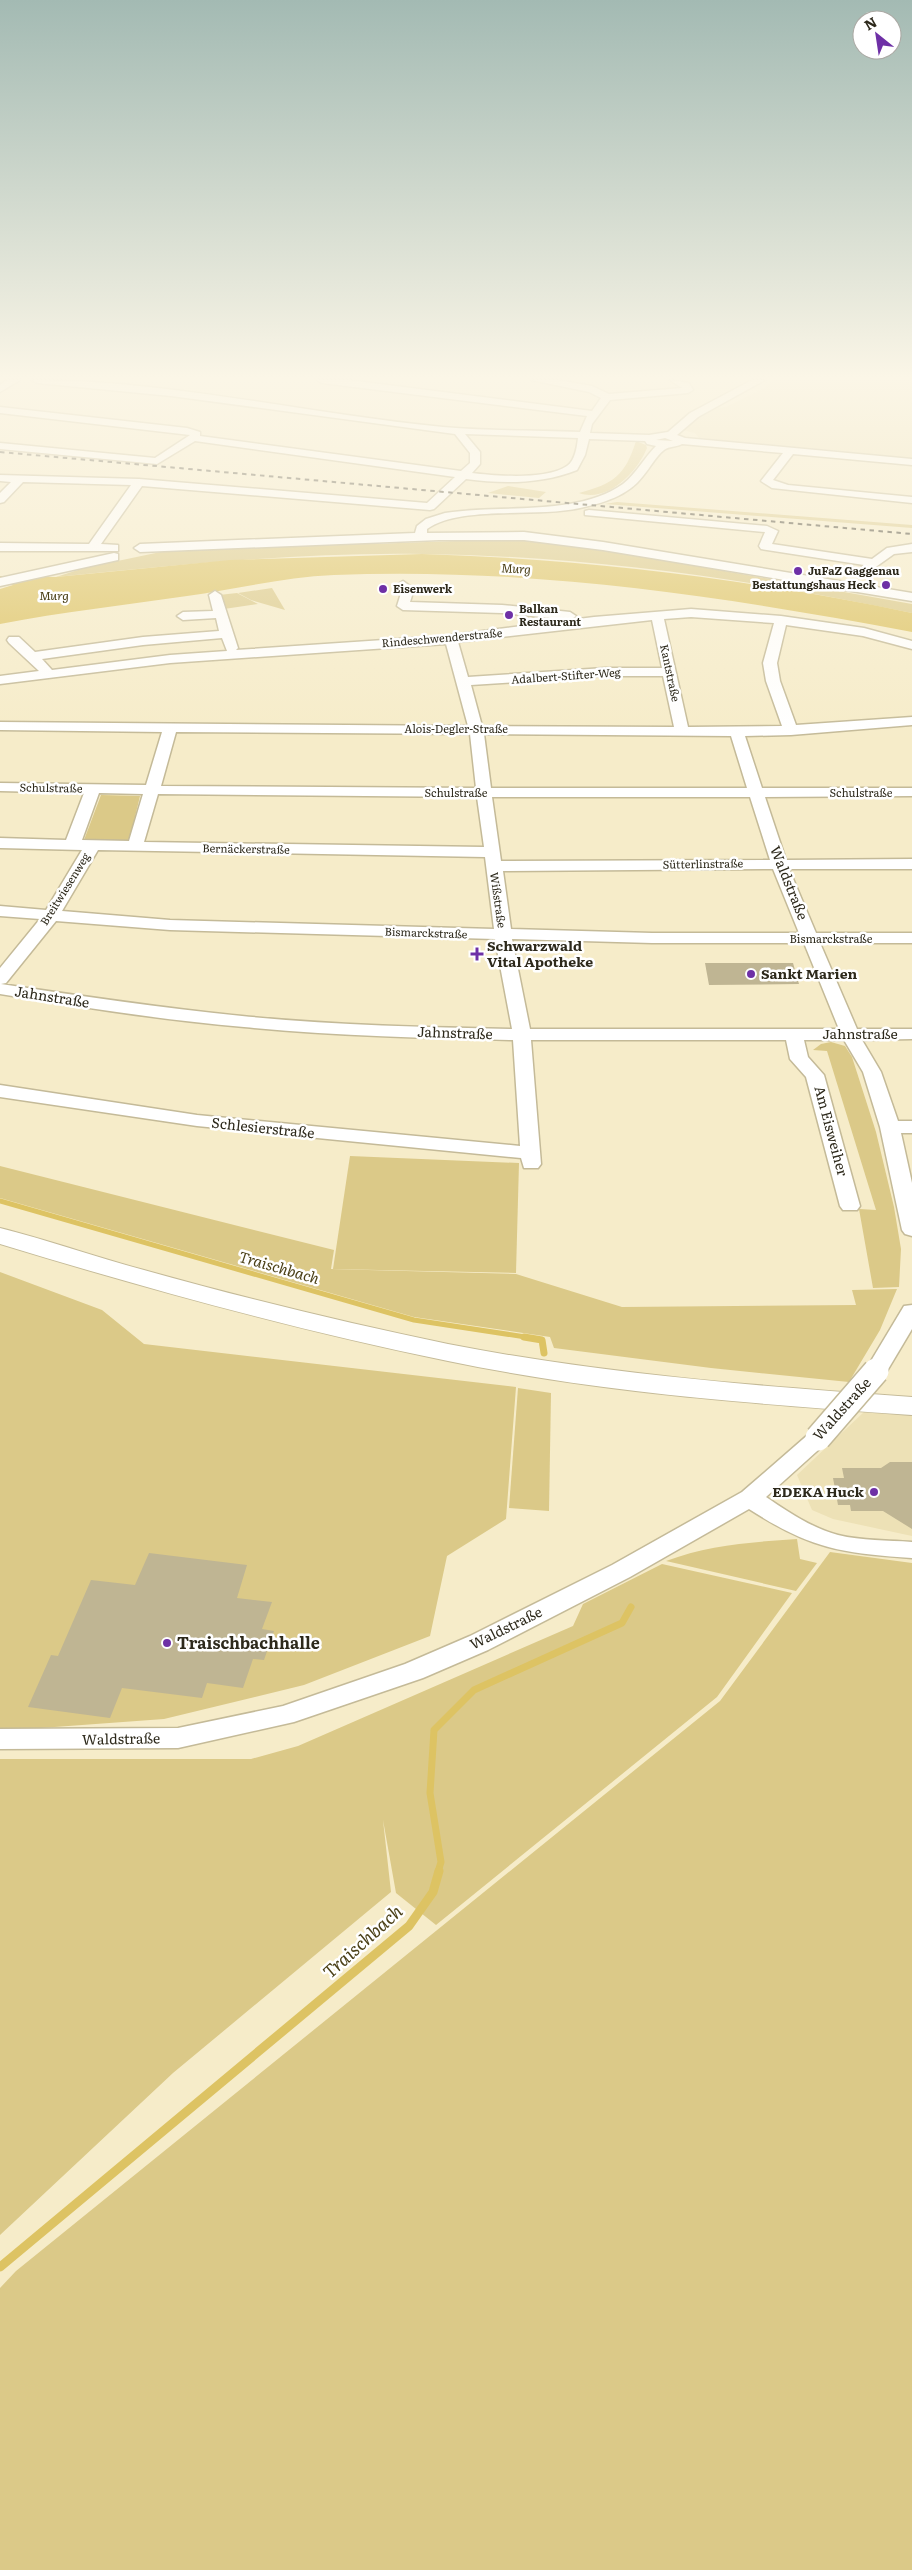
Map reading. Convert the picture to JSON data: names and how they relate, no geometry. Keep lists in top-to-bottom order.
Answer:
{
  "streets": {
    "street": [
      "Rindeschwenderstraße",
      "Kantstraße",
      "Adalbert-Stifter-Weg",
      "Alois-Degler-Straße",
      "Schulstraße",
      "Bernäckerstraße",
      "Sütterlinstraße",
      "Waldstraße",
      "Breitwiesenweg",
      "Wißstraße",
      "Bismarckstraße",
      "Jahnstraße",
      "Schlesierstraße",
      "Am Eisweiher"
    ]
  },
  "crossings": [
    ["Rindeschwenderstraße", "Kantstraße"],
    ["Rindeschwenderstraße", "Wißstraße"],
    ["Kantstraße", "Adalbert-Stifter-Weg"],
    ["Kantstraße", "Alois-Degler-Straße"],
    ["Adalbert-Stifter-Weg", "Wißstraße"],
    ["Alois-Degler-Straße", "Waldstraße"],
    ["Alois-Degler-Straße", "Wißstraße"],
    ["Schulstraße", "Waldstraße"],
    ["Schulstraße", "Breitwiesenweg"],
    ["Schulstraße", "Wißstraße"],
    ["Bernäckerstraße", "Sütterlinstraße"],
    ["Bernäckerstraße", "Breitwiesenweg"],
    ["Bernäckerstraße", "Wißstraße"],
    ["Sütterlinstraße", "Waldstraße"],
    ["Sütterlinstraße", "Wißstraße"],
    ["Waldstraße", "Bismarckstraße"],
    ["Waldstraße", "Jahnstraße"],
    ["Breitwiesenweg", "Bismarckstraße"],
    ["Wißstraße", "Bismarckstraße"],
    ["Wißstraße", "Jahnstraße"],
    ["Wißstraße", "Schlesierstraße"],
    ["Jahnstraße", "Am Eisweiher"]
  ],
  "water": ["Murg", "Traischbach"],
  "places": {
    "other": [
      "JuFaZ Gaggenau",
      "Bestattungshaus Heck",
      "Eisenwerk",
      "Balkan Restaurant",
      "Sankt Marien",
      "EDEKA Huck",
      "Traischbachhalle"
    ],
    "health": ["Schwarzwald Vital Apotheke"]
  },
  "north": "top left"
}
